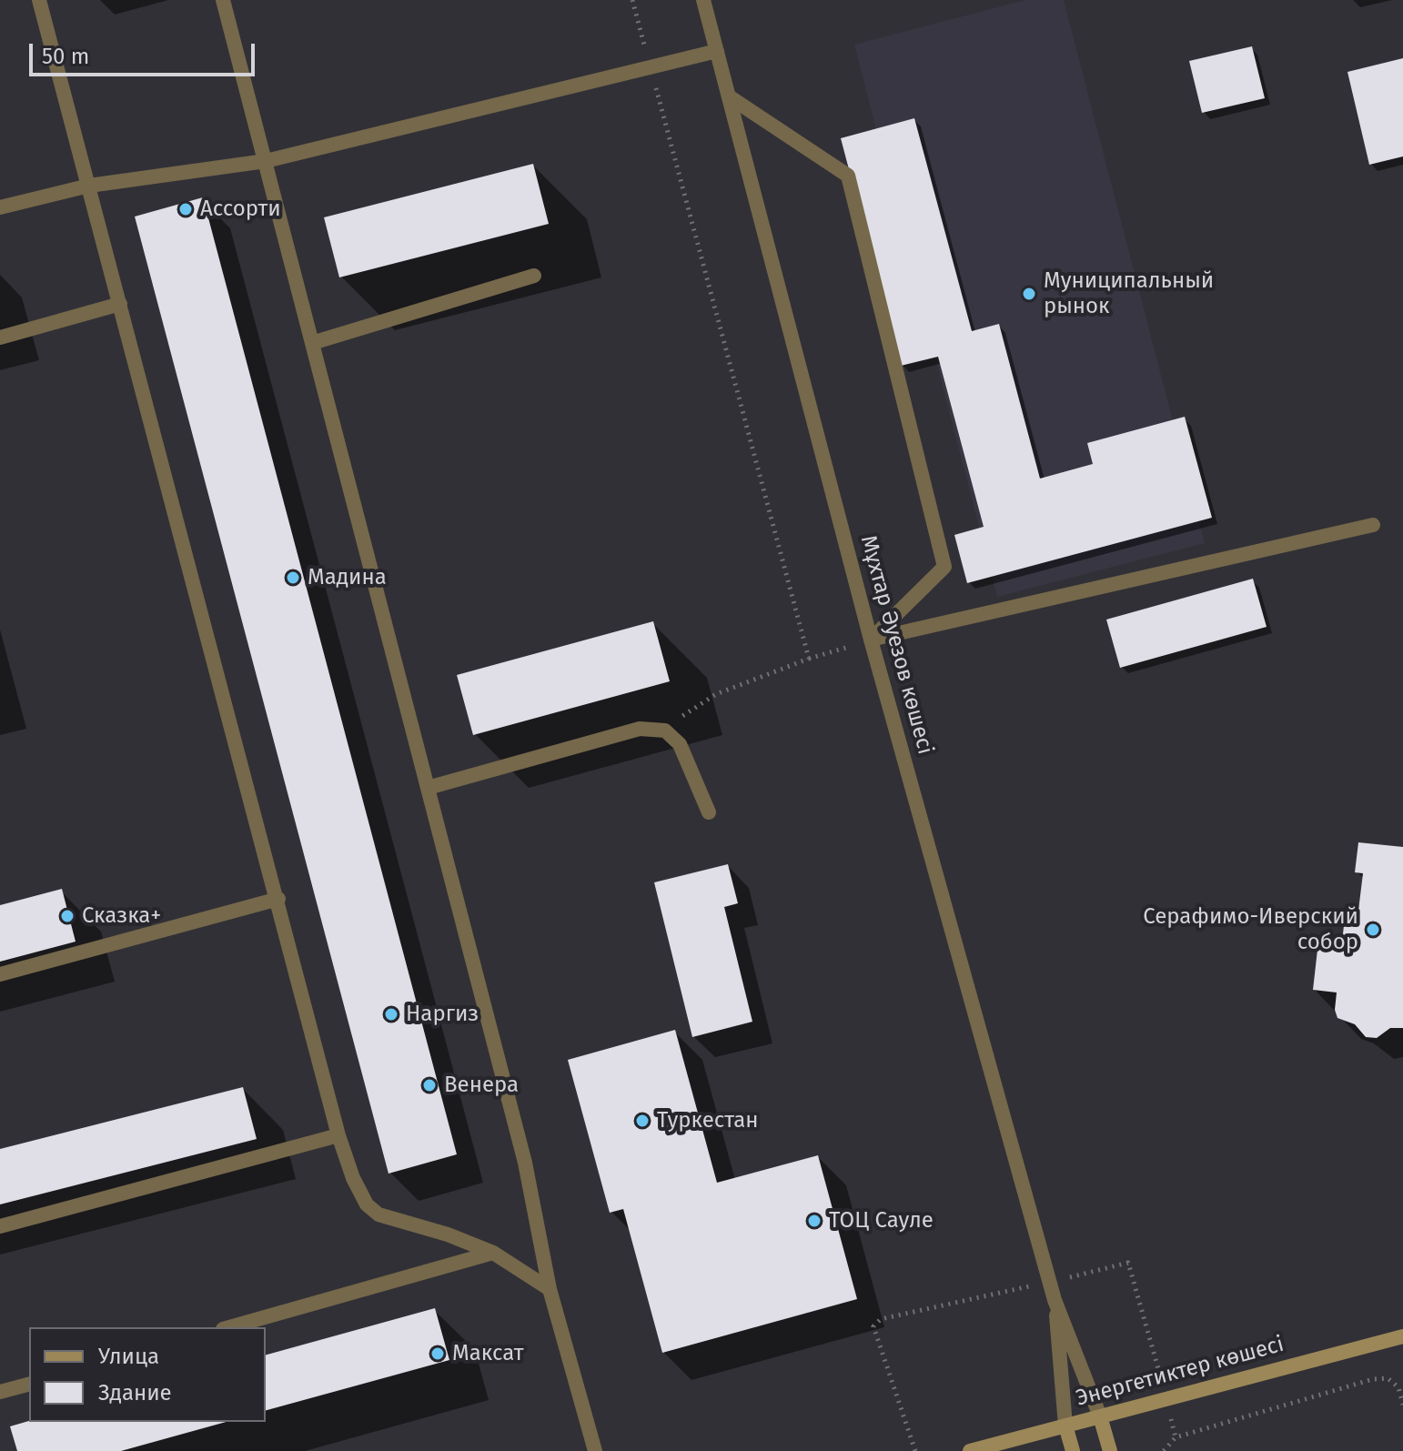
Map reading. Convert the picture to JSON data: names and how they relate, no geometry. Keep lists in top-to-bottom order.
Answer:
{
  "streets": {
    "main road": ["Мұхтар Әуезов көшесі", "Энергетиктер көшесі"]
  },
  "crossings": [
    ["Мұхтар Әуезов көшесі", "Энергетиктер көшесі"]
  ],
  "places": [
    "Ассорти",
    "Муниципальный рынок",
    "Мадина",
    "Сказка+",
    "Серафимо-Иверский собор",
    "Наргиз",
    "Венера",
    "Туркестан",
    "ТОЦ Сауле",
    "Максат"
  ],
  "legend": ["Улица", "Здание"],
  "scale_bar": "50 m"
}
